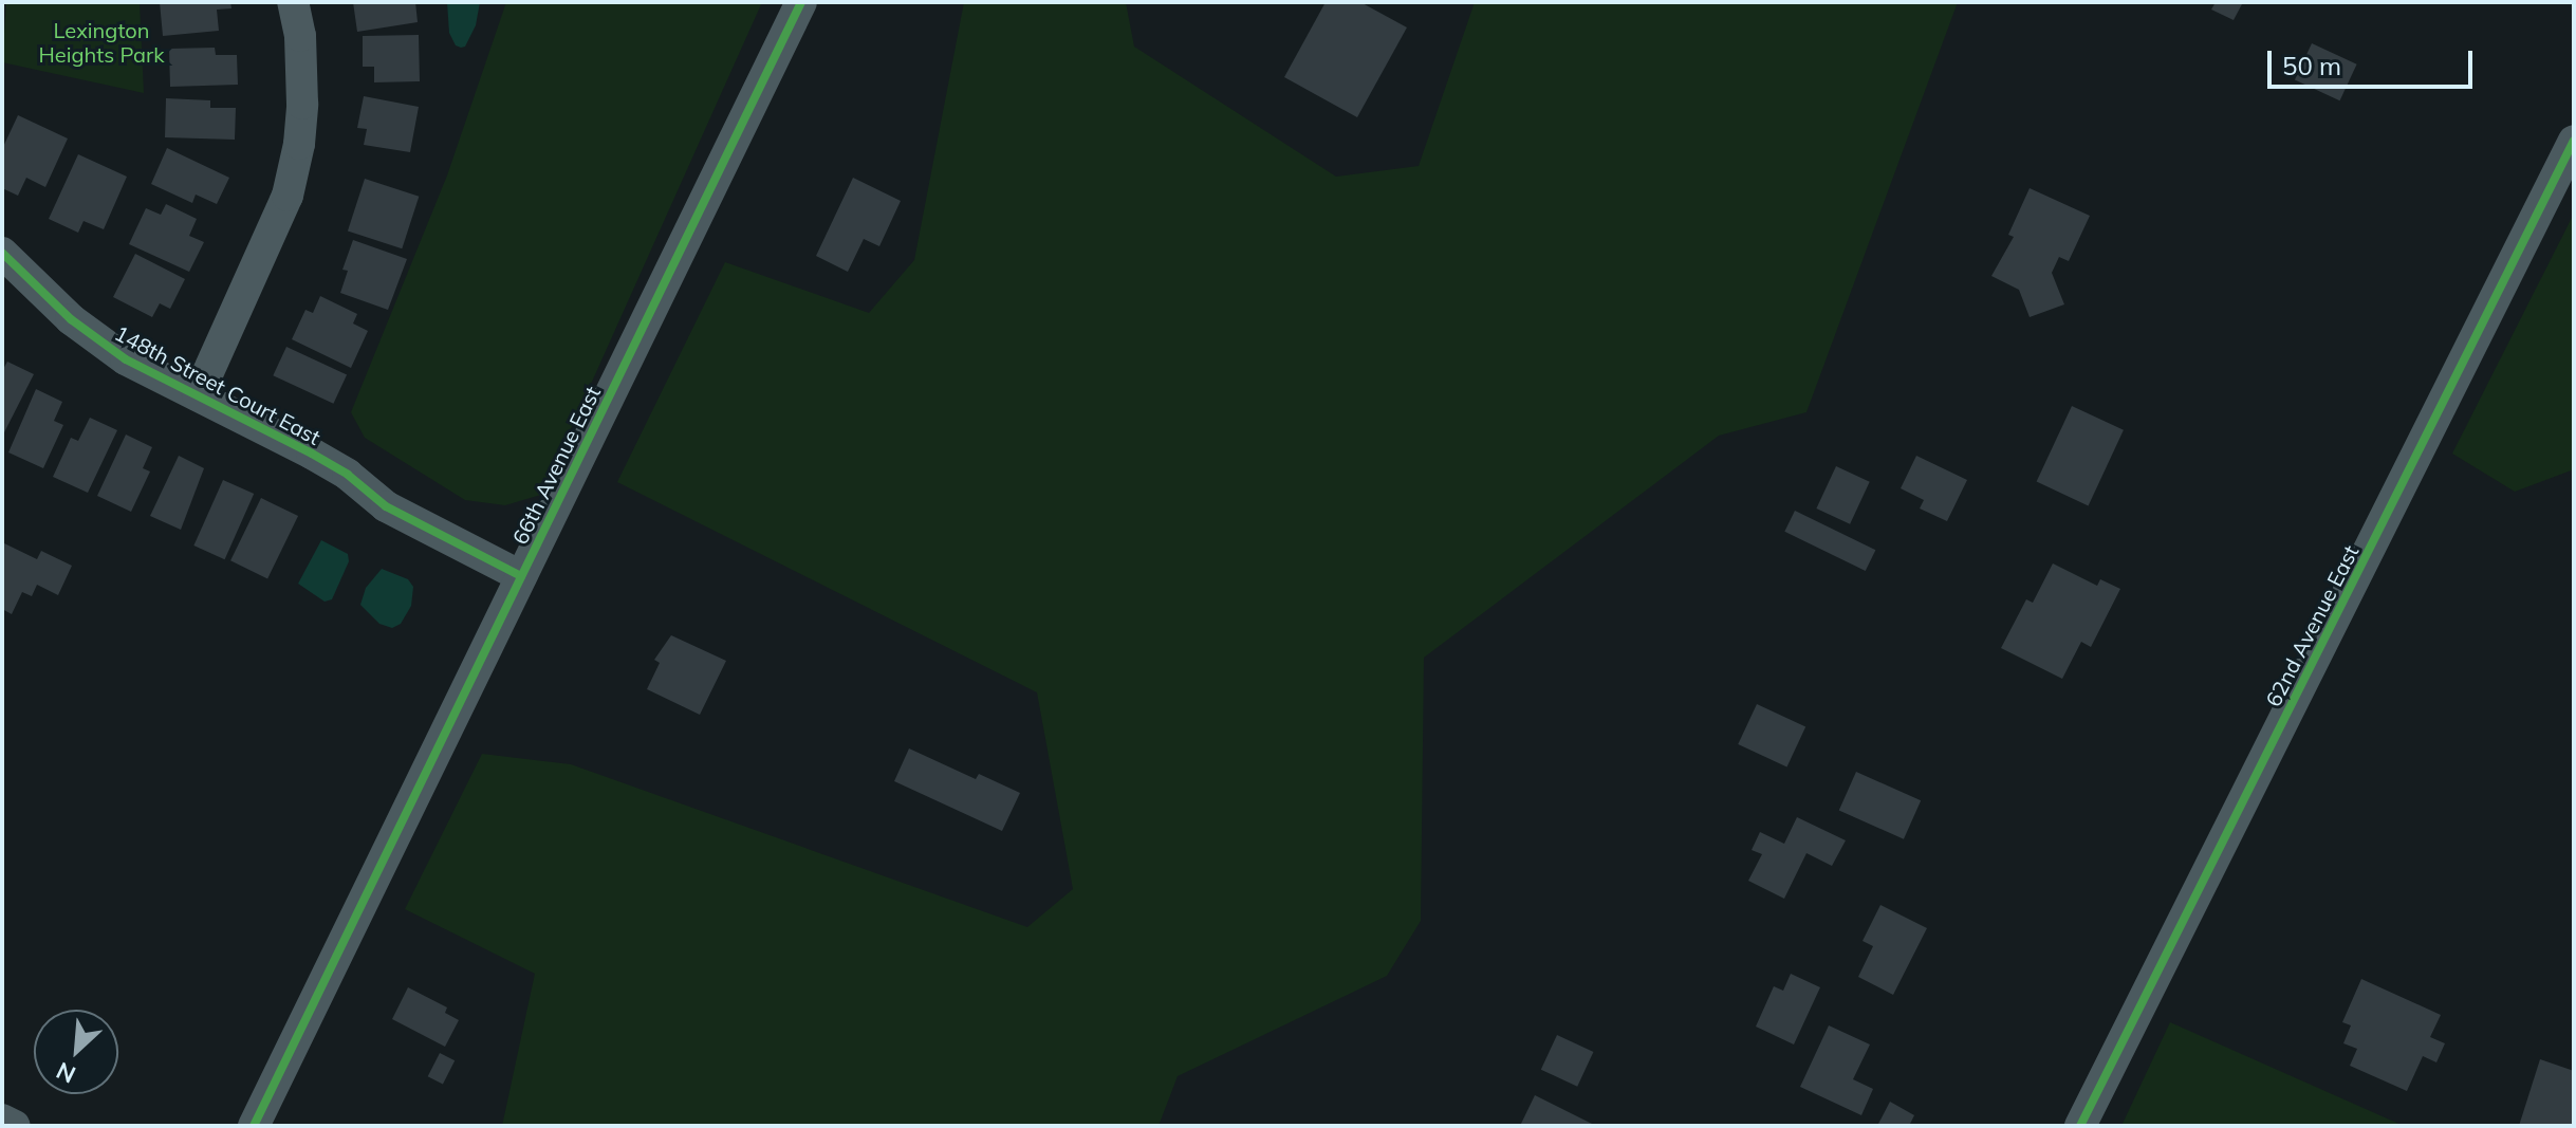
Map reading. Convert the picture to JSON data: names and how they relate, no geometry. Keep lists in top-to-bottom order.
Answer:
{
  "streets": {
    "street": ["148th Street Court East", "66th Avenue East", "62nd Avenue East"]
  },
  "crossings": [
    ["148th Street Court East", "66th Avenue East"]
  ],
  "parks": ["Lexington Heights Park"],
  "scale_bar": "50 m",
  "north": "bottom left"
}
